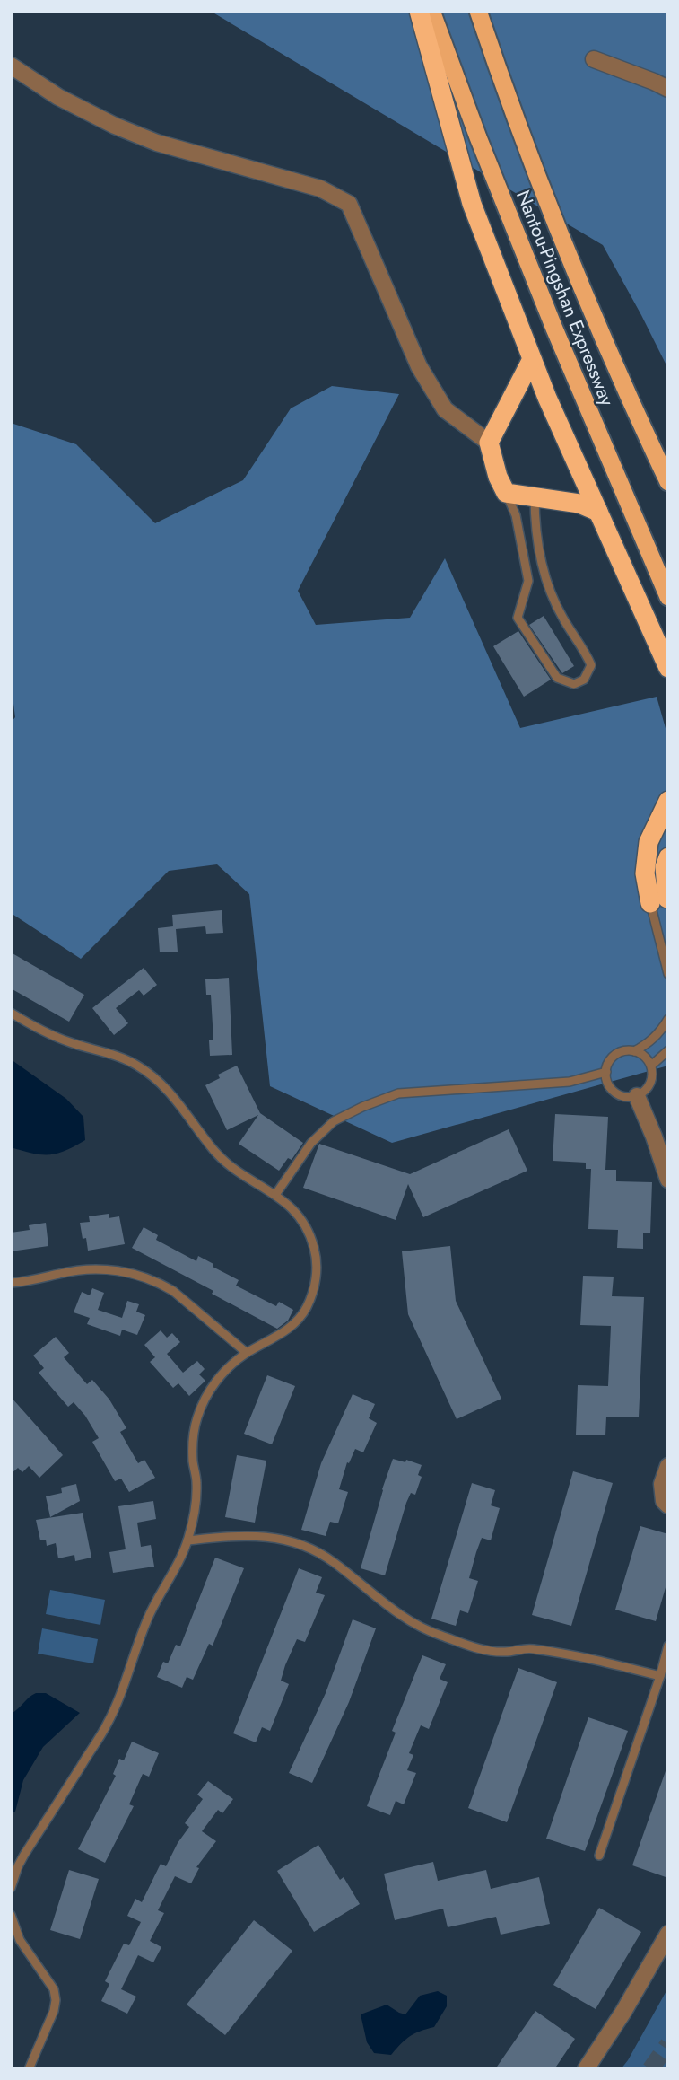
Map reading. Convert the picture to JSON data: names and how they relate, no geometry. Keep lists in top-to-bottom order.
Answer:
{
  "streets": {
    "highway": ["Nantou-Pingshan Expressway"]
  }
}
